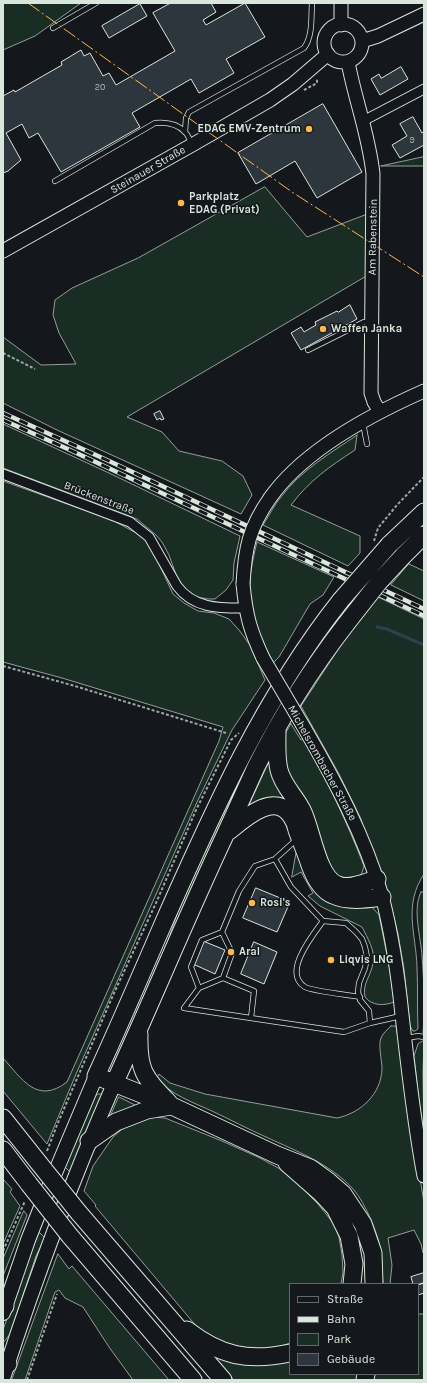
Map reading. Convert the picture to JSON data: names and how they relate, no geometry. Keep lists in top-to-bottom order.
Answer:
{
  "streets": {
    "main road": ["Steinauer Straße", "Am Rabenstein", "Michelsrombacher Straße"],
    "street": ["Brückenstraße"]
  },
  "crossings": [
    ["Steinauer Straße", "Am Rabenstein"],
    ["Am Rabenstein", "Michelsrombacher Straße"],
    ["Brückenstraße", "Michelsrombacher Straße"]
  ],
  "places": [
    "EDAG EMV-Zentrum",
    "Parkplatz EDAG (Privat)",
    "Waffen Janka",
    "Rosi's",
    "Aral",
    "Liqvis LNG"
  ],
  "house_numbers": ["20", "9"],
  "legend": [
    "Straße",
    "Bahn",
    "Park",
    "Gebäude"
  ]
}
